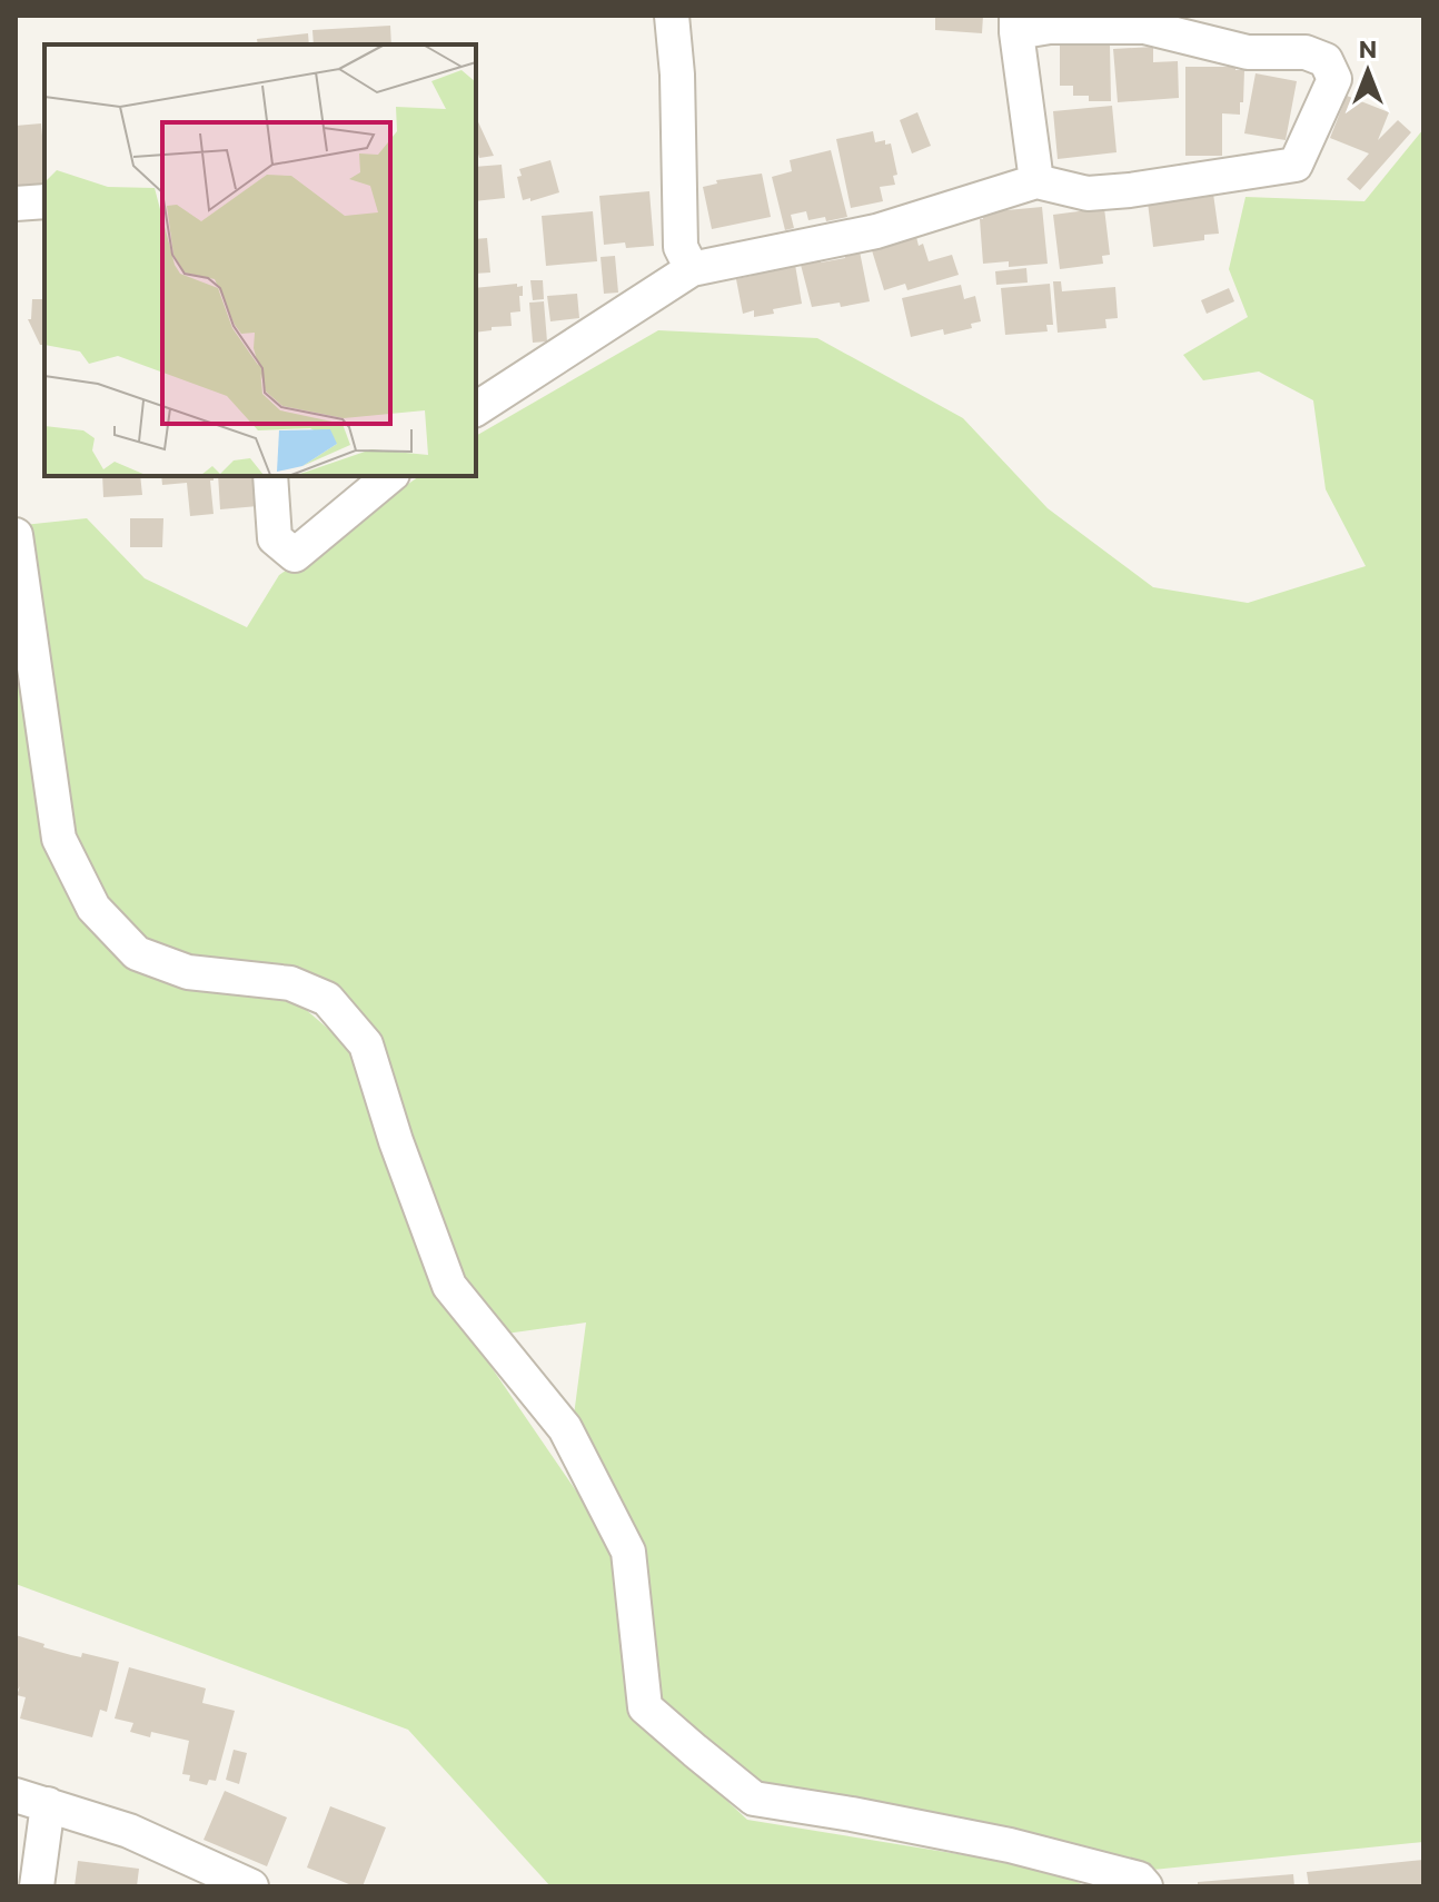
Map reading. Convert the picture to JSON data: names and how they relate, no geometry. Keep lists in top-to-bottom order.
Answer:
{
  "north": "top"
}
